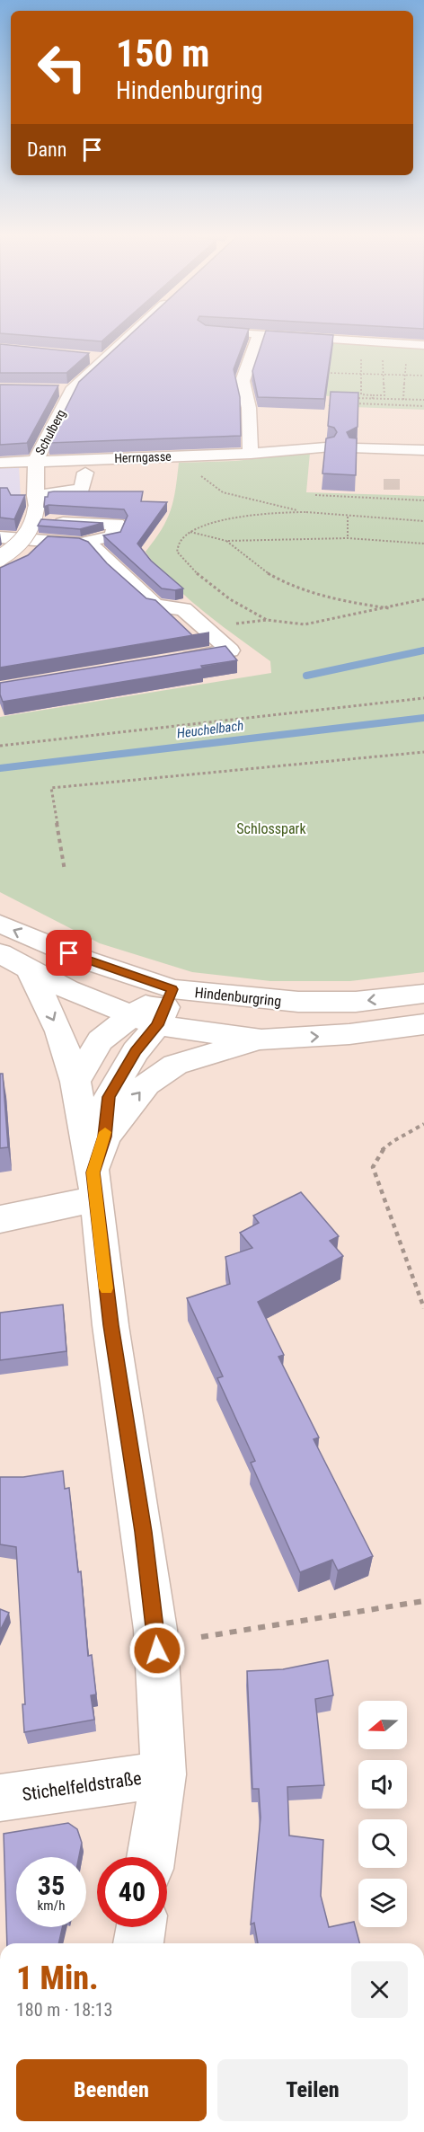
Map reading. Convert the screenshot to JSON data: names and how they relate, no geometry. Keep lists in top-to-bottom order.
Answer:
{
  "streets": {
    "street": [
      "Schulberg",
      "Herrngasse",
      "Hindenburgring",
      "Stichelfeldstraße"
    ]
  },
  "crossings": [
    ["Schulberg", "Herrngasse"]
  ],
  "water": ["Heuchelbach"],
  "parks": ["Schlosspark"],
  "north": "left",
  "page": {
    "turn": ["150 m", "Hindenburgring"],
    "then": "Dann",
    "speed": "35 km/h",
    "limit": "40",
    "heading": ["1 Min.", "180 m · 18:13"],
    "buttons": ["Beenden", "Teilen"]
  }
}
